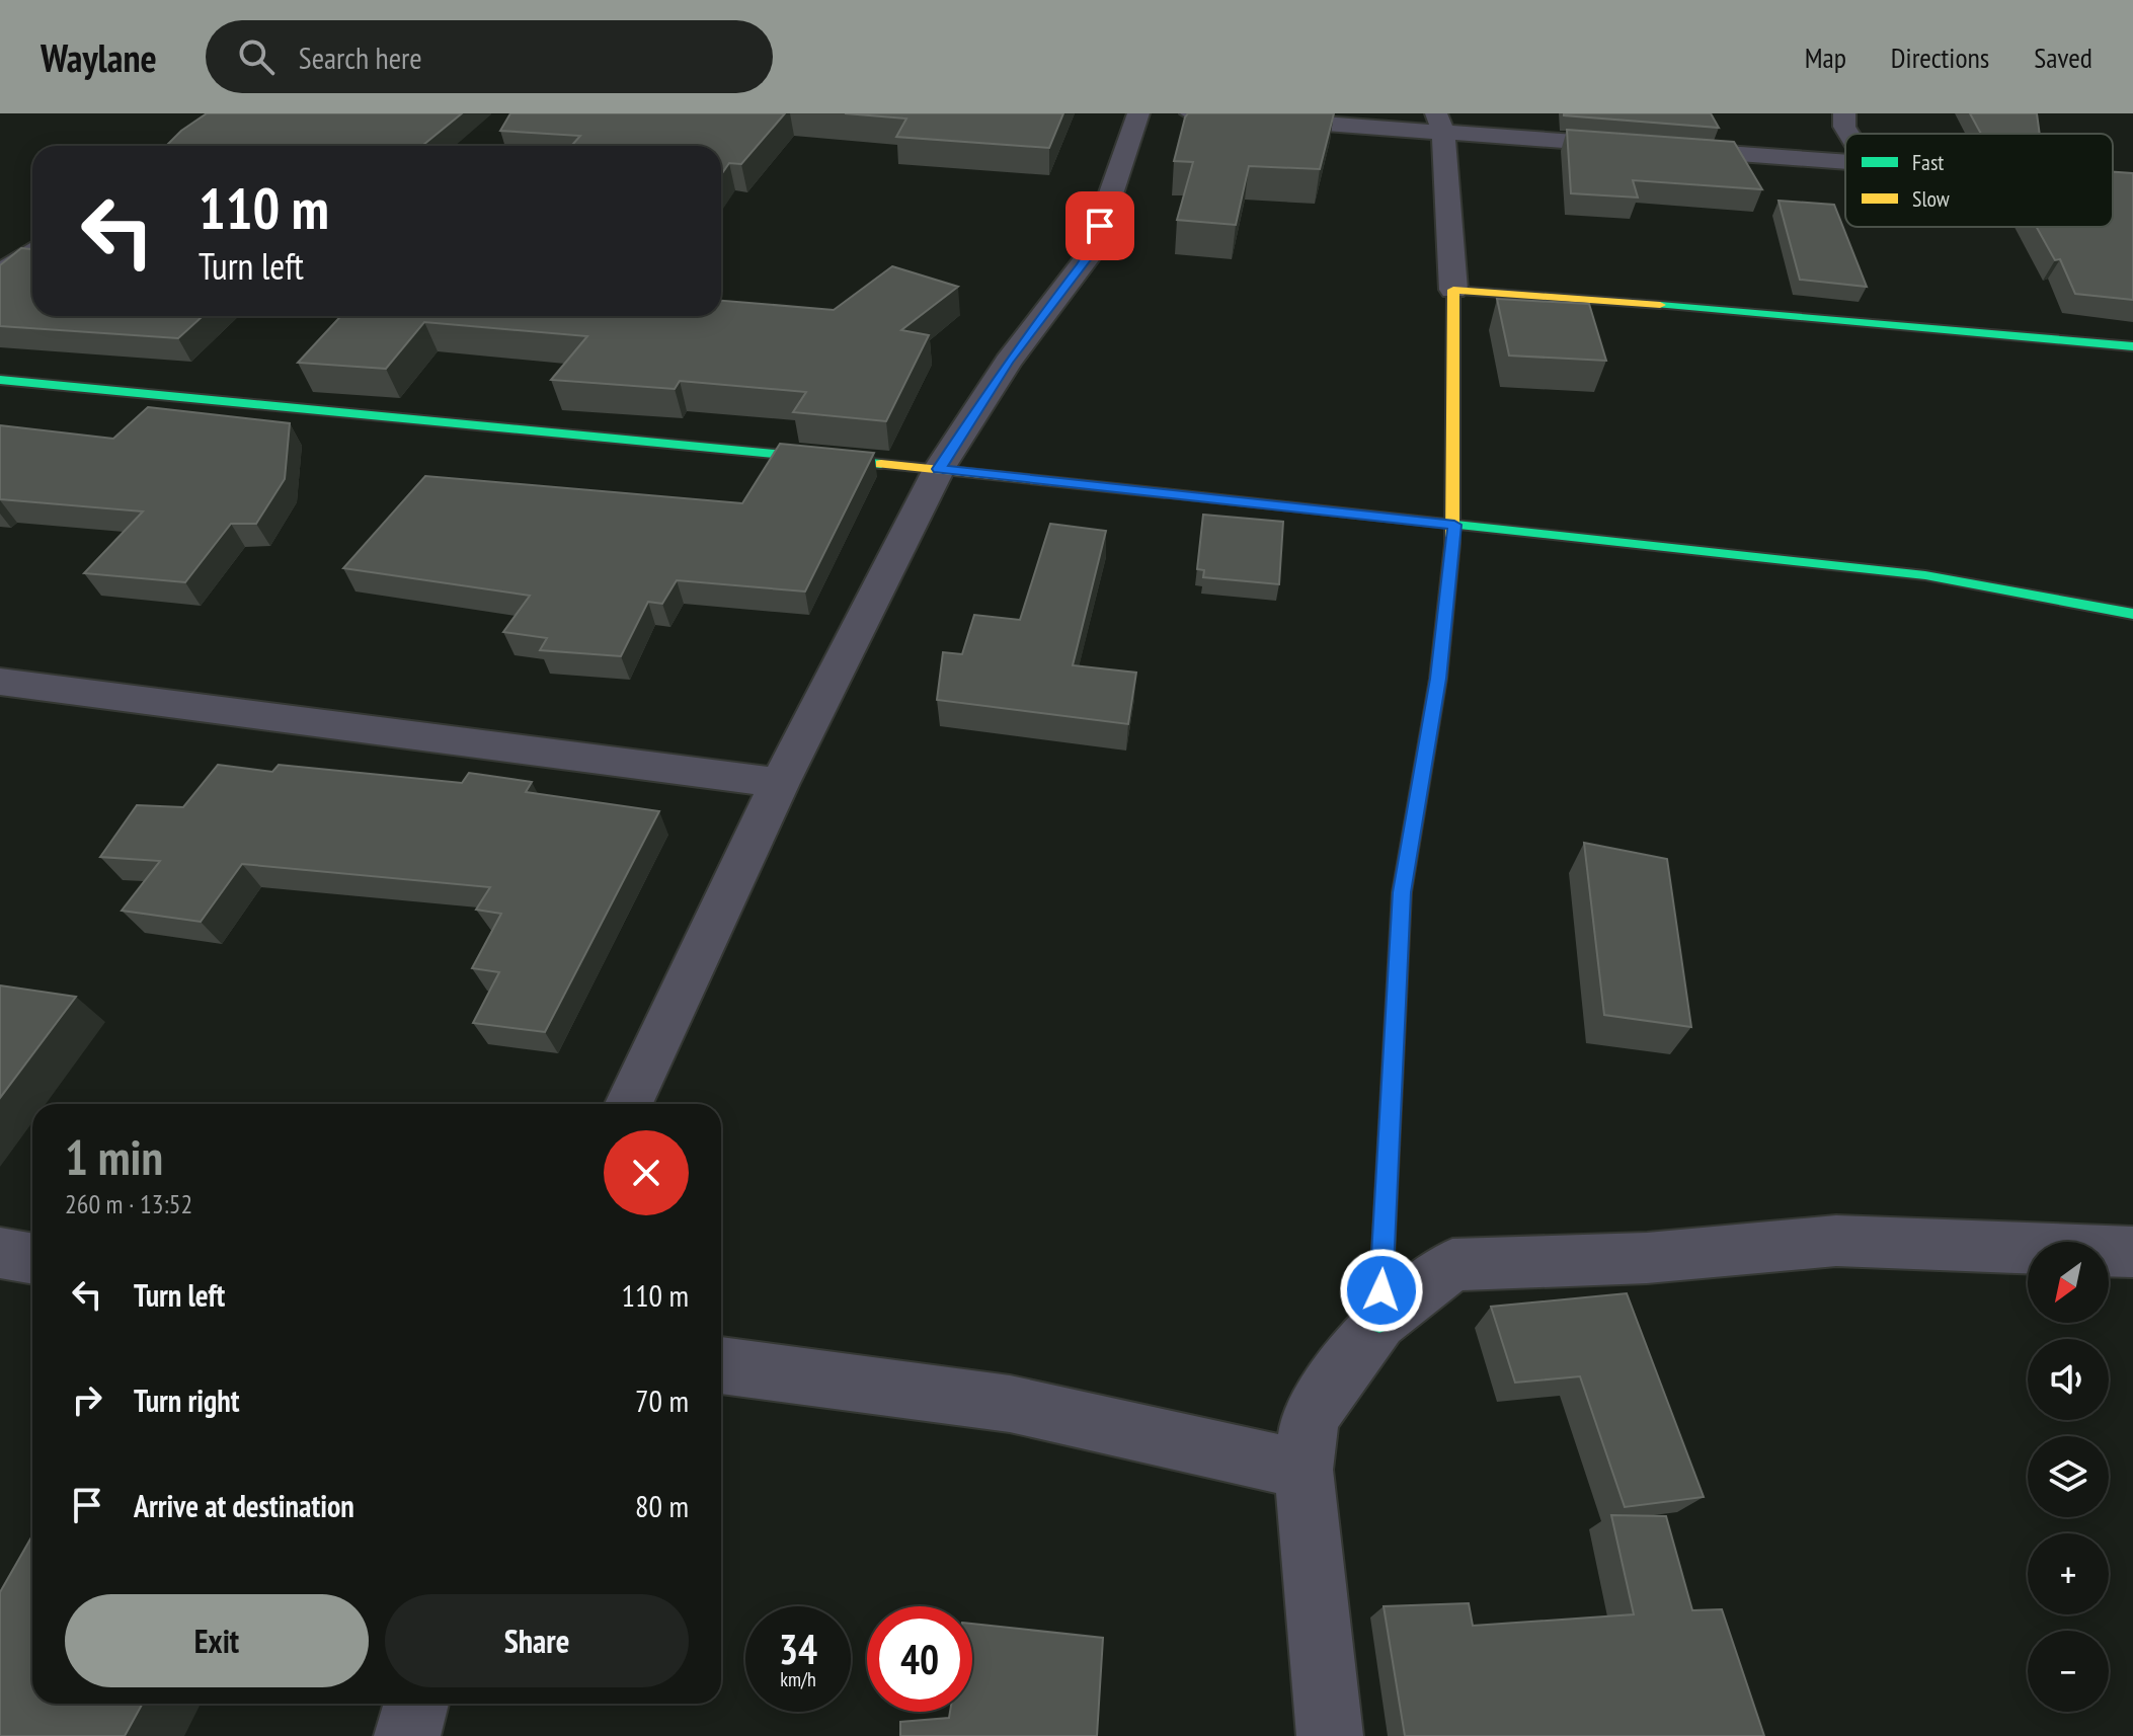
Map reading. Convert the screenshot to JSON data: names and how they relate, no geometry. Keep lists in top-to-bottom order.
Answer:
{
  "legend": ["Fast", "Slow"],
  "north": "bottom left",
  "page": {
    "header": "Waylane",
    "search": "Search here",
    "nav": ["Map", "Directions", "Saved"],
    "turn": ["110 m", "Turn left"],
    "heading": ["1 min", "260 m · 13:52"],
    "map_buttons": ["+", "−"],
    "list": [
      {
        "name": "Turn left",
        "value": "110 m"
      },
      {
        "name": "Turn right",
        "value": "70 m"
      },
      {
        "name": "Arrive at destination",
        "value": "80 m"
      }
    ],
    "buttons": ["Exit", "Share"],
    "speed": "34 km/h",
    "limit": "40"
  }
}
